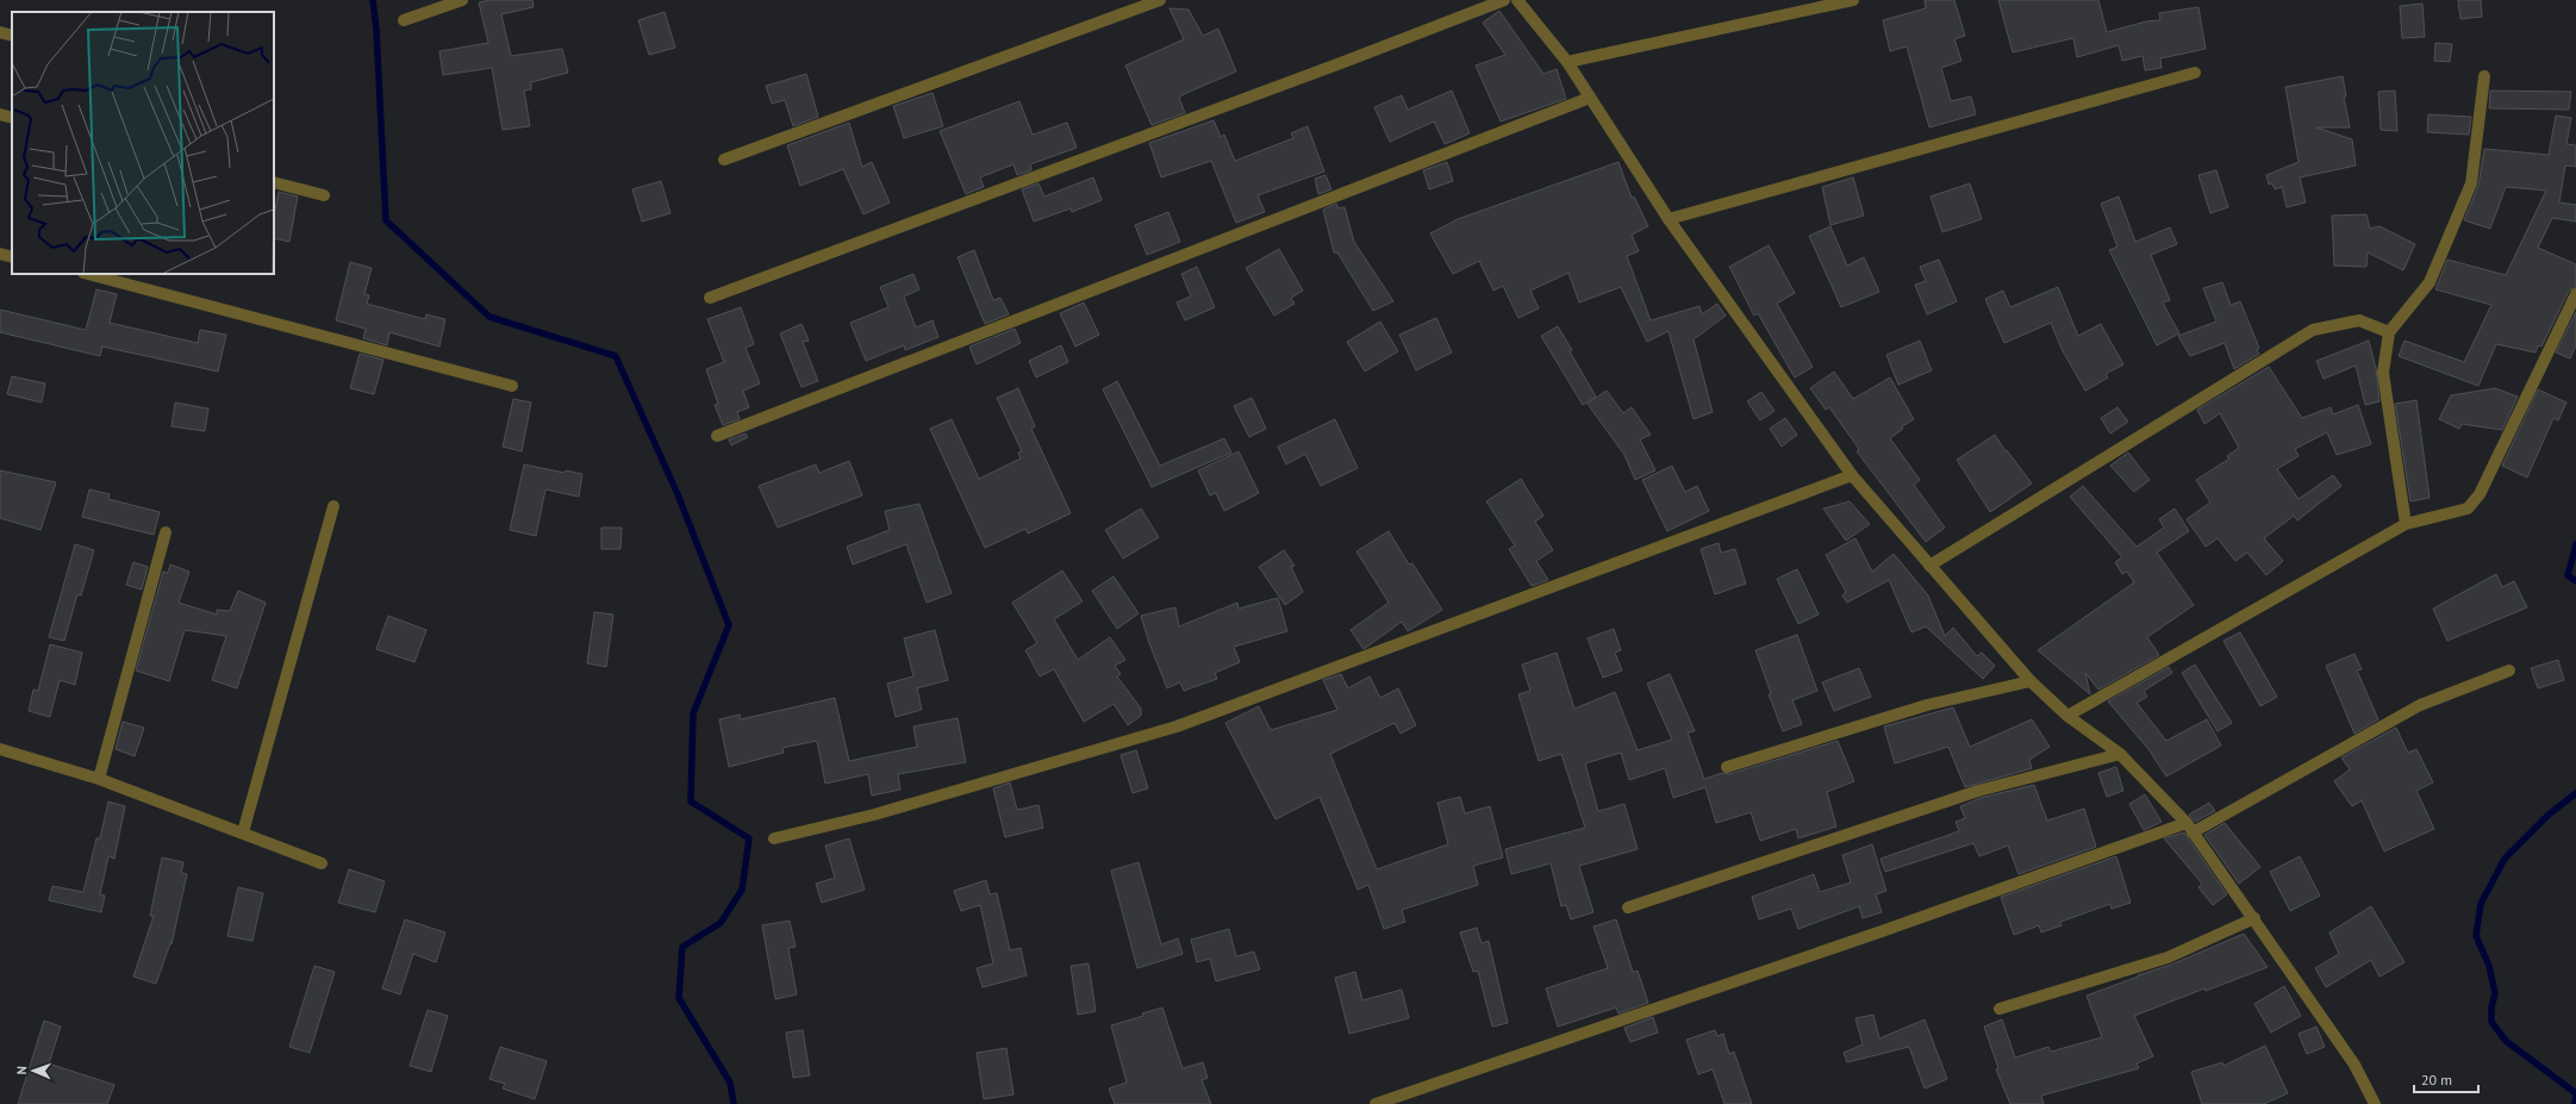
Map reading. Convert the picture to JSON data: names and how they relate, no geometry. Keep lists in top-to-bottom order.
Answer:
{
  "scale_bar": "20 m",
  "north": "left"
}
